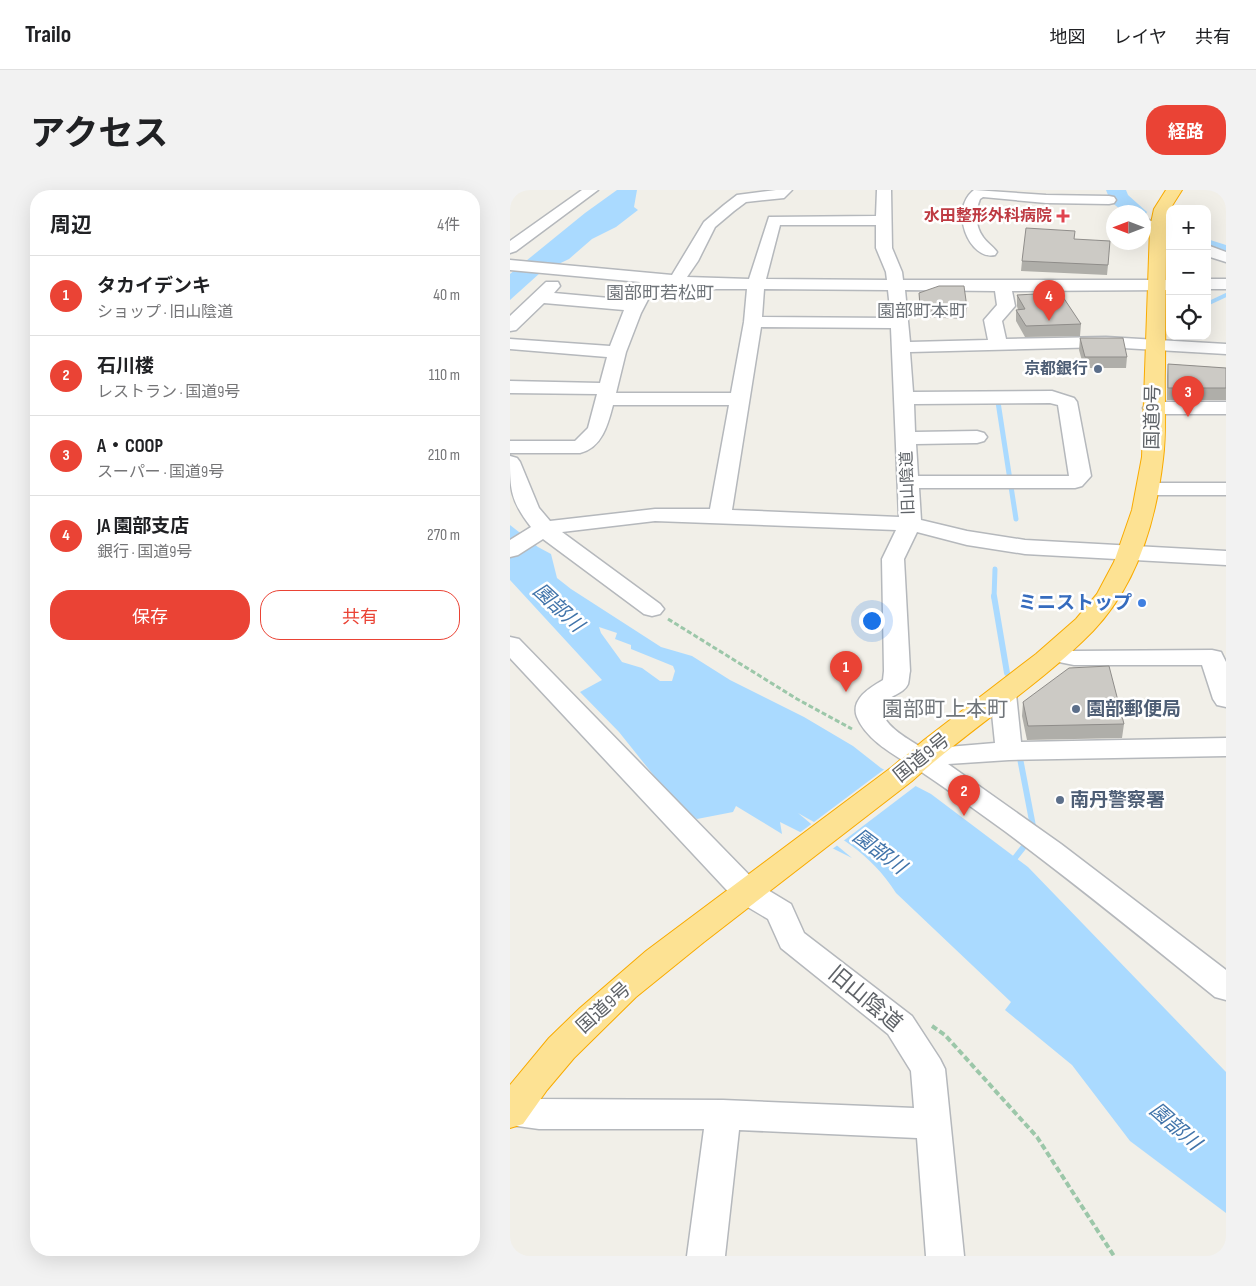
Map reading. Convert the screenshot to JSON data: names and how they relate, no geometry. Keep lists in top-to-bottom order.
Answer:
{
  "streets": {
    "highway": ["国道9号"],
    "street": ["旧山陰道"]
  },
  "crossings": [
    ["国道9号", "旧山陰道"]
  ],
  "districts": ["園部町若松町", "園部町本町", "園部町上本町"],
  "water": ["園部川"],
  "places": {
    "health": ["水田整形外科病院"],
    "other": [
      "京都銀行",
      "ミニストップ",
      "園部郵便局",
      "南丹警察署"
    ]
  },
  "north": "left",
  "page": {
    "header": "Trailo",
    "nav": ["地図", "レイヤ", "共有"],
    "title": "アクセス",
    "buttons": [
      "経路",
      ["保存", "共有"]
    ],
    "heading": ["周辺", "4件"],
    "map_buttons": ["+", "−"],
    "list": [
      {
        "mark": "1",
        "name": "タカイデンキ",
        "note": "ショップ · 旧山陰道",
        "value": "40 m"
      },
      {
        "mark": "2",
        "name": "石川楼",
        "note": "レストラン · 国道9号",
        "value": "110 m"
      },
      {
        "mark": "3",
        "name": "A・COOP",
        "note": "スーパー · 国道9号",
        "value": "210 m"
      },
      {
        "mark": "4",
        "name": "JA 園部支店",
        "note": "銀行 · 国道9号",
        "value": "270 m"
      }
    ],
    "pins": [
      "4",
      "3",
      "1",
      "2"
    ]
  }
}
